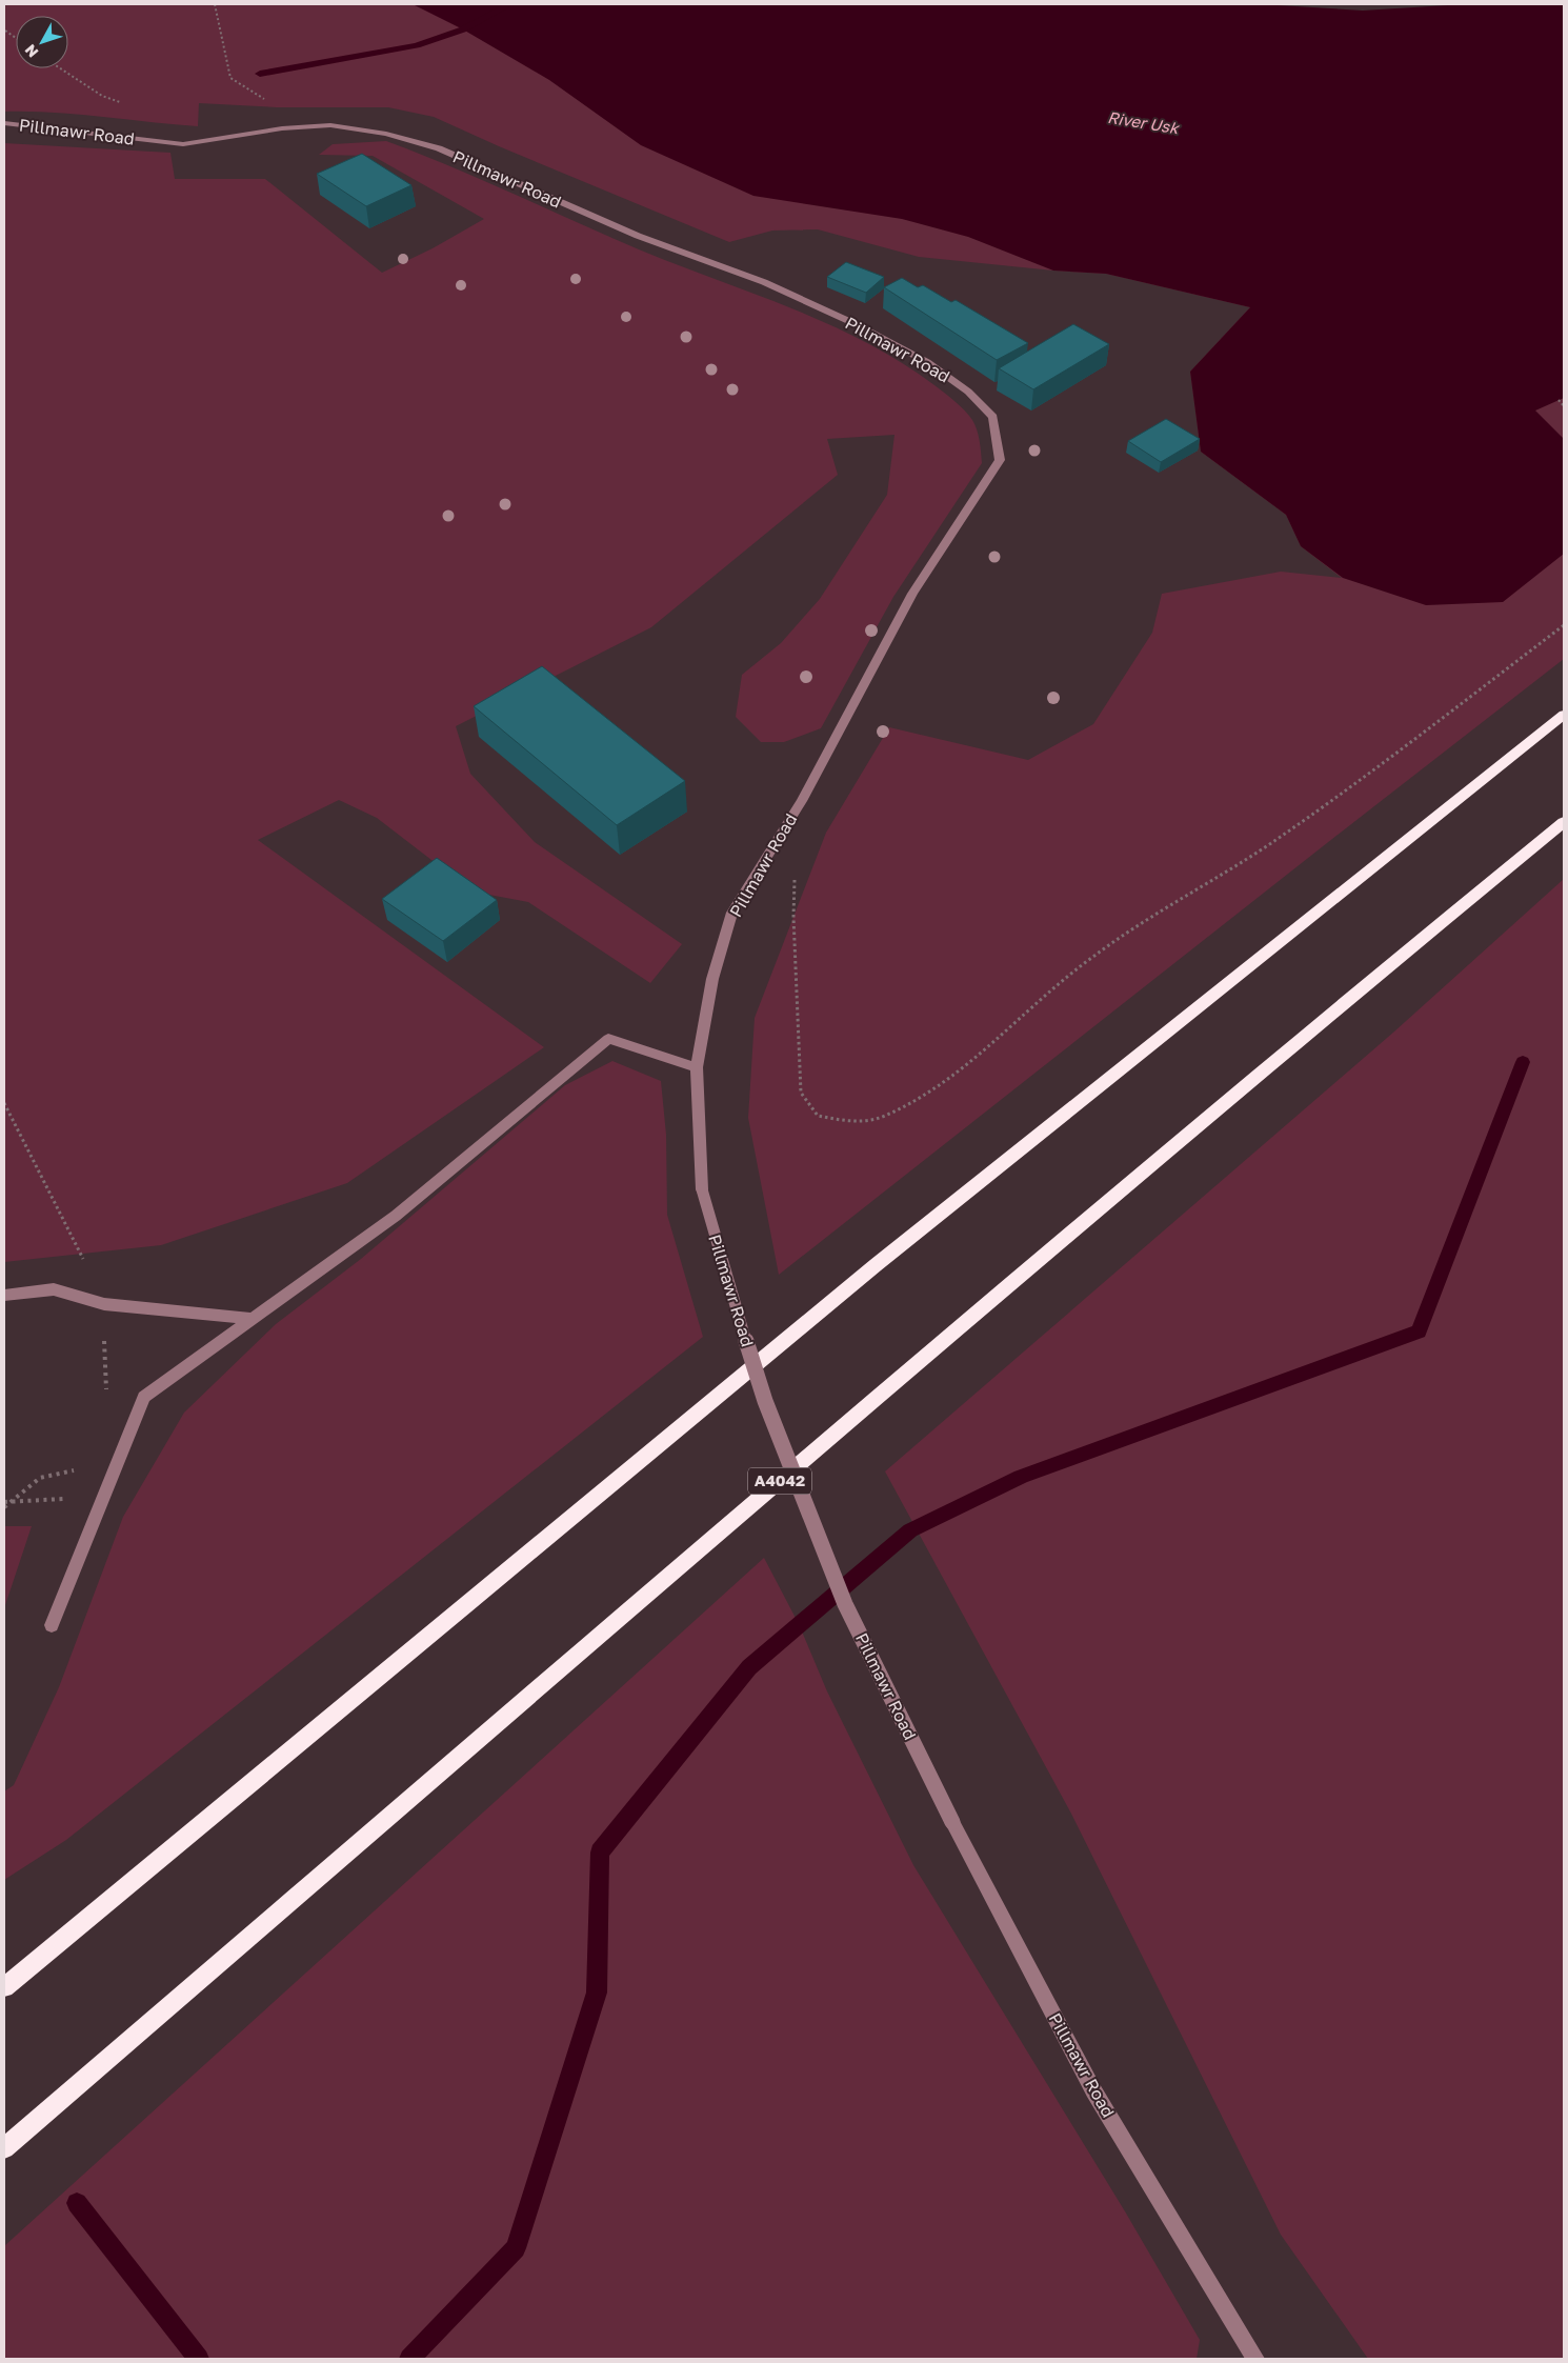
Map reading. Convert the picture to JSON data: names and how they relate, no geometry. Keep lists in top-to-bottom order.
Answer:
{
  "streets": {
    "highway": ["A4042"],
    "street": ["Pillmawr Road"]
  },
  "water": ["River Usk"],
  "north": "bottom left"
}
